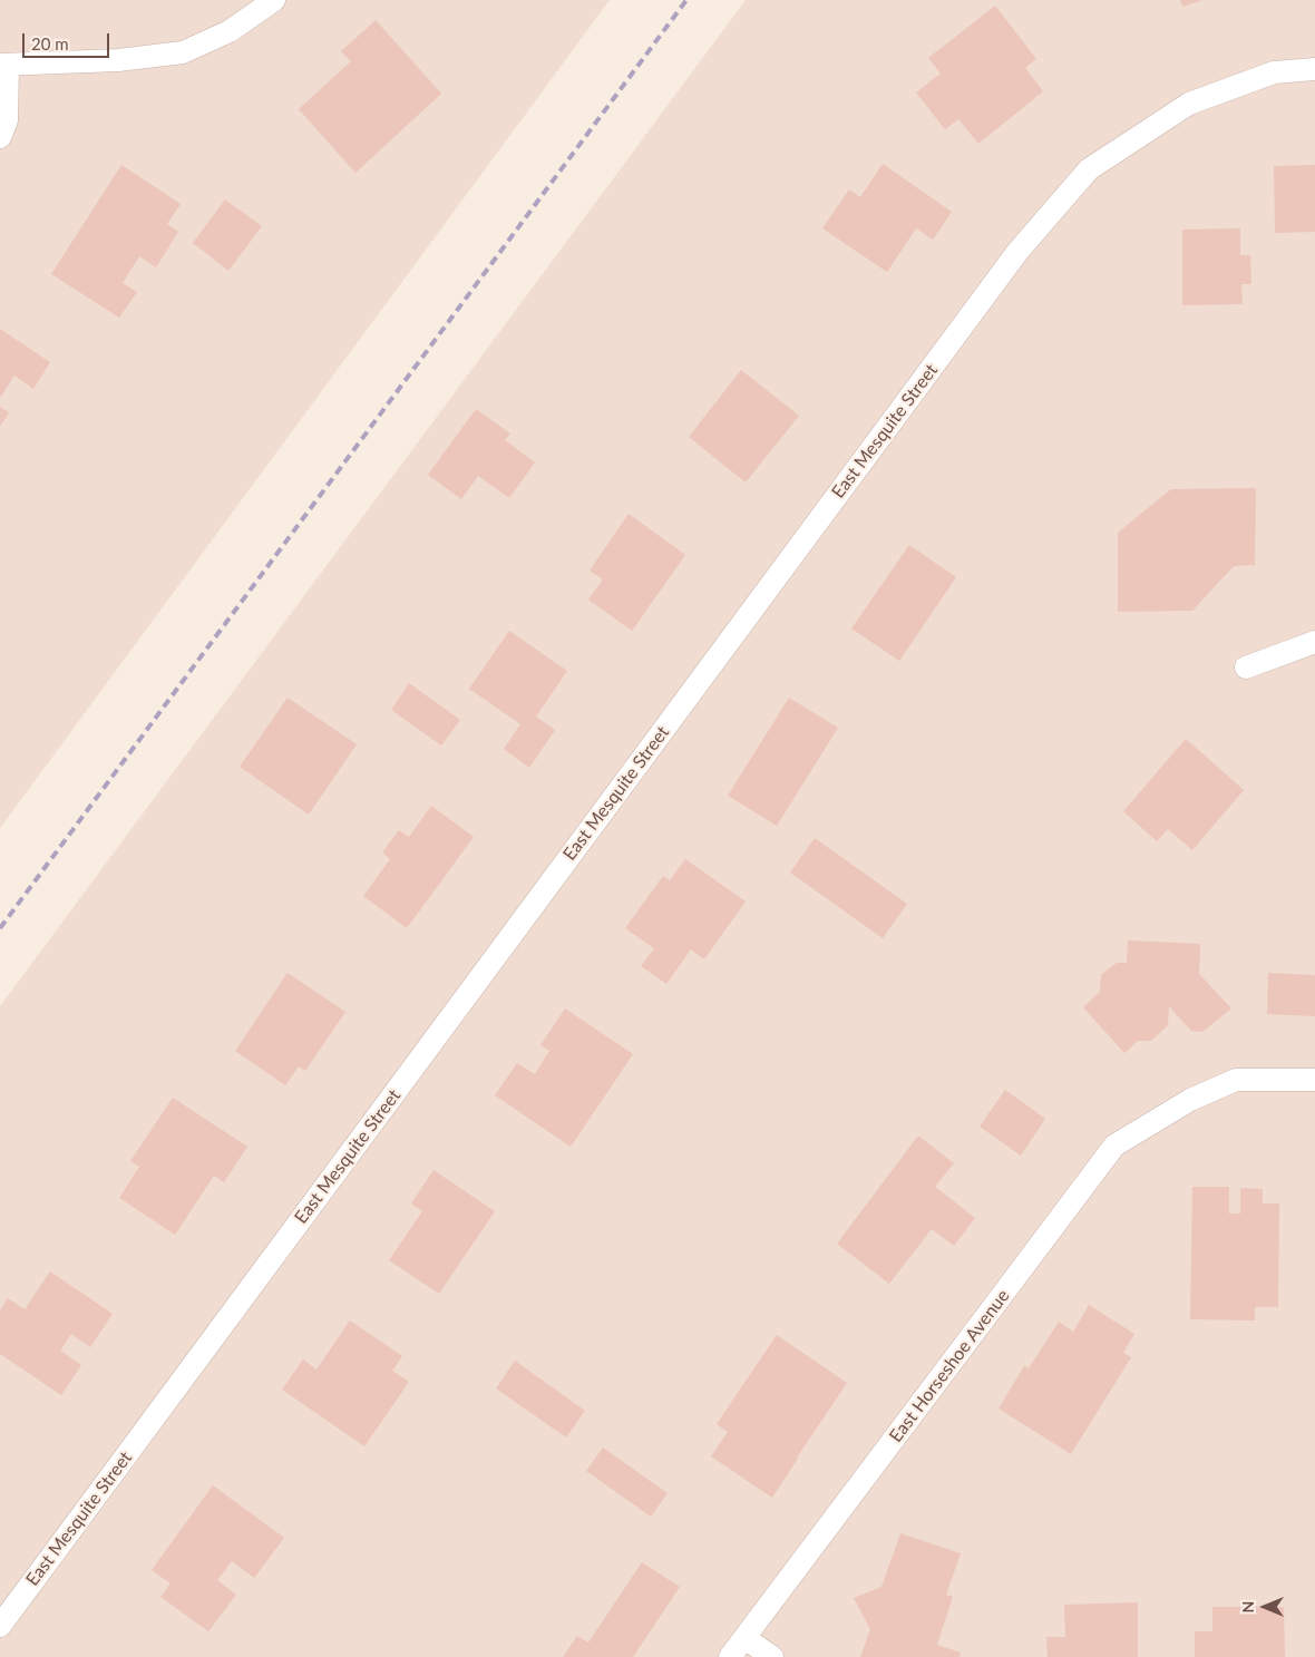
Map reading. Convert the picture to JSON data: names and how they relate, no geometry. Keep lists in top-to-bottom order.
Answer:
{
  "streets": {
    "street": ["East Mesquite Street", "East Horseshoe Avenue"]
  },
  "scale_bar": "20 m",
  "north": "left"
}
